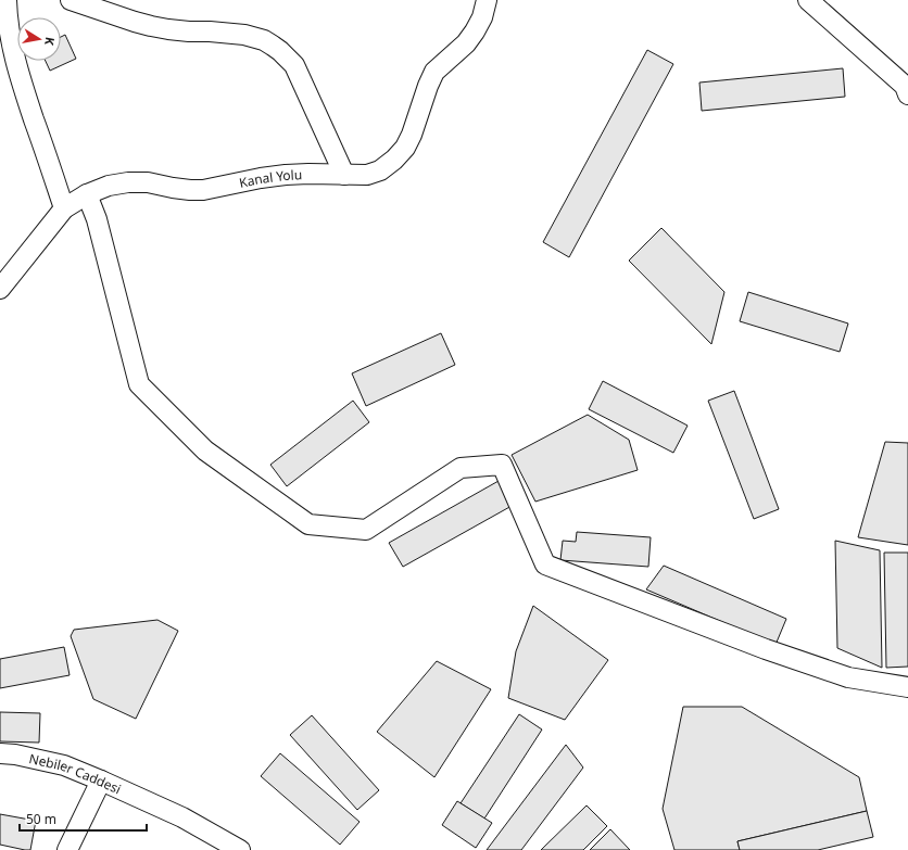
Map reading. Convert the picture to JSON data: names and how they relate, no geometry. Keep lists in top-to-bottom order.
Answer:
{
  "streets": {
    "street": ["Kanal Yolu", "Nebiler Caddesi"]
  },
  "scale_bar": "50 m",
  "north": "right"
}
